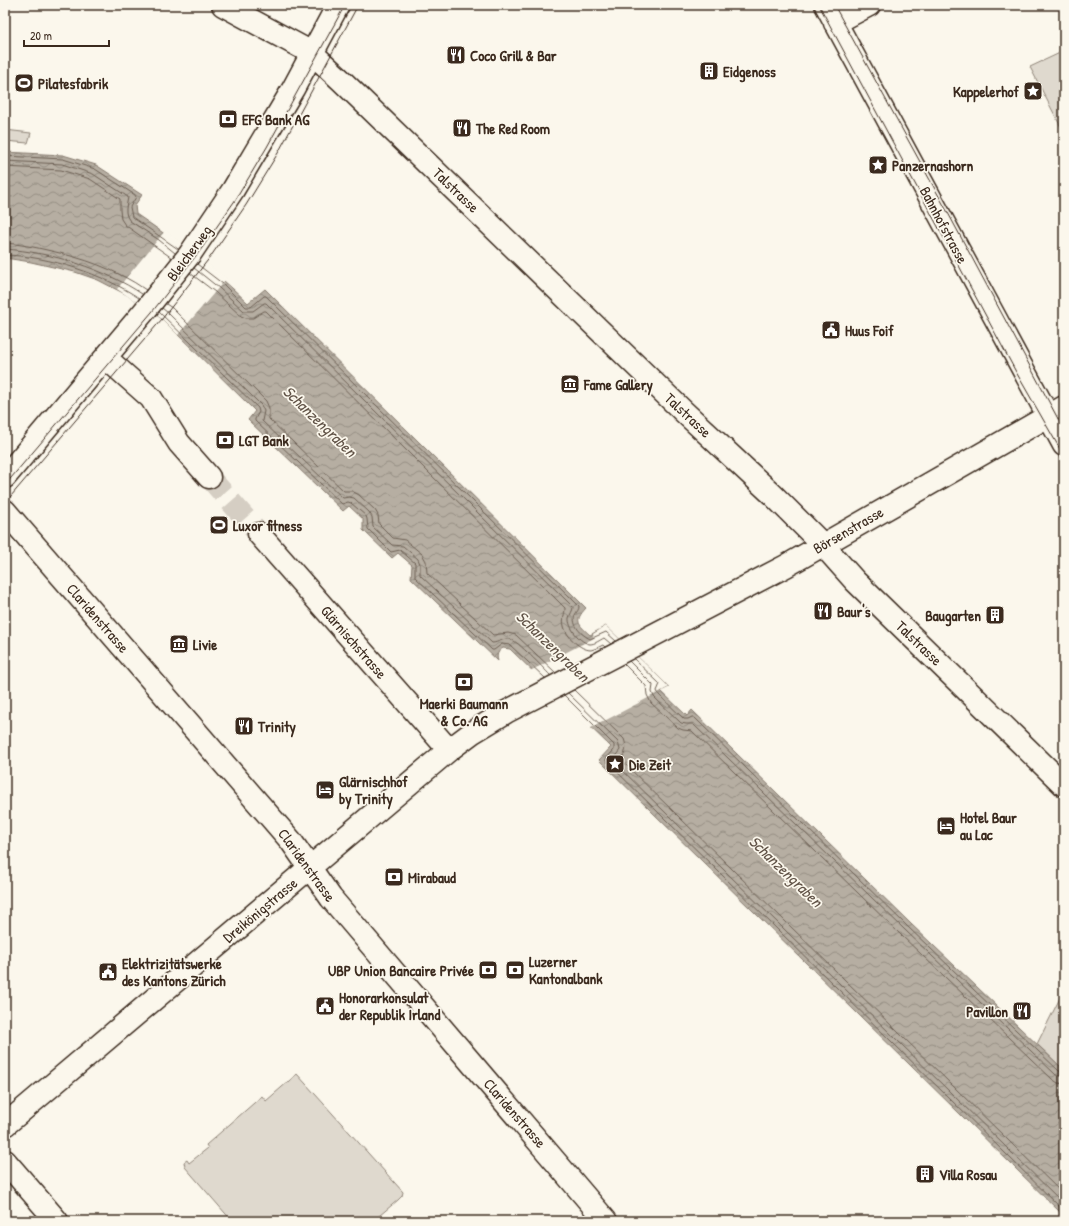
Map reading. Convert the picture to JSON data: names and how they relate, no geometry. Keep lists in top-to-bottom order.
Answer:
{
  "streets": {
    "street": [
      "Talstrasse",
      "Bahnhofstrasse",
      "Bleicherweg",
      "Börsenstrasse",
      "Claridenstrasse",
      "Glärnischstrasse",
      "Dreikönigstrasse"
    ]
  },
  "crossings": [
    ["Talstrasse", "Bleicherweg"],
    ["Talstrasse", "Börsenstrasse"],
    ["Bahnhofstrasse", "Börsenstrasse"],
    ["Börsenstrasse", "Dreikönigstrasse"],
    ["Claridenstrasse", "Dreikönigstrasse"],
    ["Glärnischstrasse", "Dreikönigstrasse"]
  ],
  "water": ["Schanzengraben"],
  "places": {
    "restaurant": [
      "Coco Grill & Bar",
      "The Red Room",
      "Baur's",
      "Trinity",
      "Pavillon"
    ],
    "building": ["Eidgenoss", "Baugarten", "Villa Rosau"],
    "sports": ["Pilatesfabrik", "Luxor fitness"],
    "place": ["Kappelerhof", "Panzernashorn", "Die Zeit"],
    "bank": [
      "EFG Bank AG",
      "LGT Bank",
      "Maerki Baumann & Co. AG",
      "Mirabaud",
      "UBP Union Bancaire Privée",
      "Luzerner Kantonalbank"
    ],
    "public building": ["Huus Foif", "Elektrizitätswerke des Kantons Zürich", "Honorarkonsulat der Republik Irland"],
    "museum": ["Fame Gallery", "Livie"],
    "hotel": ["Glärnischhof by Trinity", "Hotel Baur au Lac"]
  },
  "scale_bar": "20 m"
}
